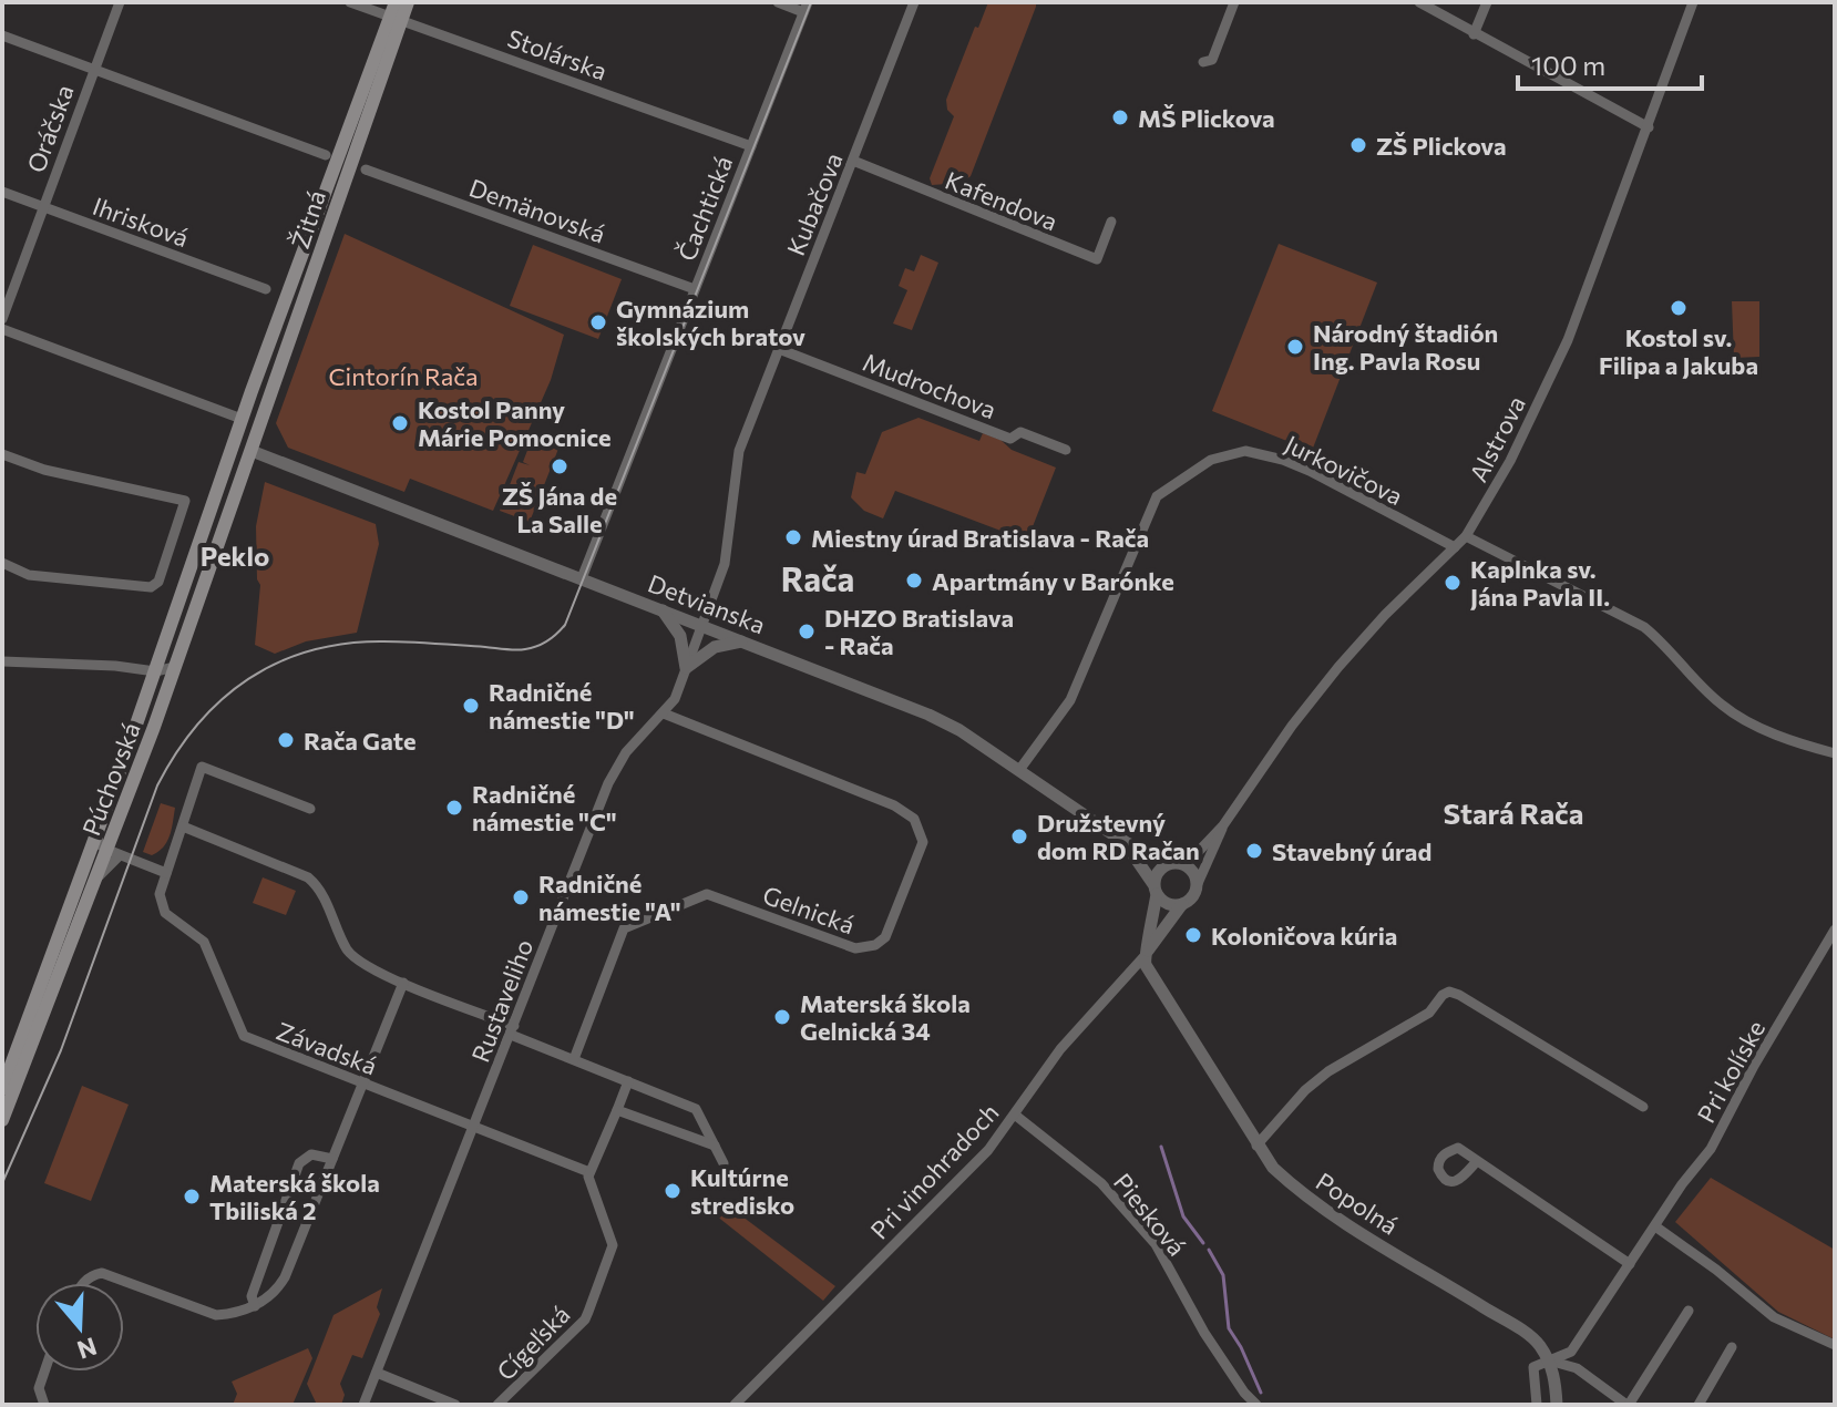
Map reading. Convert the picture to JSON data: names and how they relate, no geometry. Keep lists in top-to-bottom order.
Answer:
{
  "streets": {
    "main road": ["Žitná", "Púchovská"],
    "street": [
      "Stolárska",
      "Oráčska",
      "Kafendova",
      "Kubačova",
      "Čachtická",
      "Demänovská",
      "Ihrisková",
      "Mudrochova",
      "Alstrova",
      "Jurkovičova",
      "Detvianska",
      "Gelnická",
      "Rustaveliho",
      "Závadská",
      "Pri kolíske",
      "Pri vinohradoch",
      "Popolná",
      "Piesková",
      "Cígeľská"
    ]
  },
  "crossings": [
    ["Stolárska", "Čachtická"],
    ["Stolárska", "Žitná"],
    ["Oráčska", "Ihrisková"],
    ["Kafendova", "Kubačova"],
    ["Kubačova", "Mudrochova"],
    ["Kubačova", "Detvianska"],
    ["Kubačova", "Rustaveliho"],
    ["Čachtická", "Demänovská"],
    ["Čachtická", "Detvianska"],
    ["Žitná", "Detvianska"],
    ["Žitná", "Púchovská"],
    ["Alstrova", "Jurkovičova"],
    ["Alstrova", "Detvianska"],
    ["Alstrova", "Pri vinohradoch"],
    ["Jurkovičova", "Detvianska"],
    ["Detvianska", "Púchovská"],
    ["Detvianska", "Rustaveliho"],
    ["Detvianska", "Pri vinohradoch"],
    ["Gelnická", "Rustaveliho"],
    ["Rustaveliho", "Závadská"],
    ["Pri kolíske", "Popolná"],
    ["Pri vinohradoch", "Popolná"],
    ["Pri vinohradoch", "Piesková"]
  ],
  "districts": ["Peklo", "Rača", "Stará Rača"],
  "parks": ["Cintorín Rača"],
  "places": [
    "MŠ Plickova",
    "ZŠ Plickova",
    "Kostol sv. Filipa a Jakuba",
    "Gymnázium školských bratov",
    "Národný štadión Ing. Pavla Rosu",
    "Kostol Panny Márie Pomocnice",
    "ZŠ Jána de La Salle",
    "Miestny úrad Bratislava - Rača",
    "Apartmány v Barónke",
    "Kaplnka sv. Jána Pavla II.",
    "DHZO Bratislava - Rača",
    "Radničné námestie \"D\"",
    "Rača Gate",
    "Radničné námestie \"C\"",
    "Družstevný dom RD Račan",
    "Stavebný úrad",
    "Radničné námestie \"A\"",
    "Koloničova kúria",
    "Materská škola Gelnická 34",
    "Kultúrne stredisko",
    "Materská škola Tbiliská 2"
  ],
  "scale_bar": "100 m",
  "north": "bottom"
}
